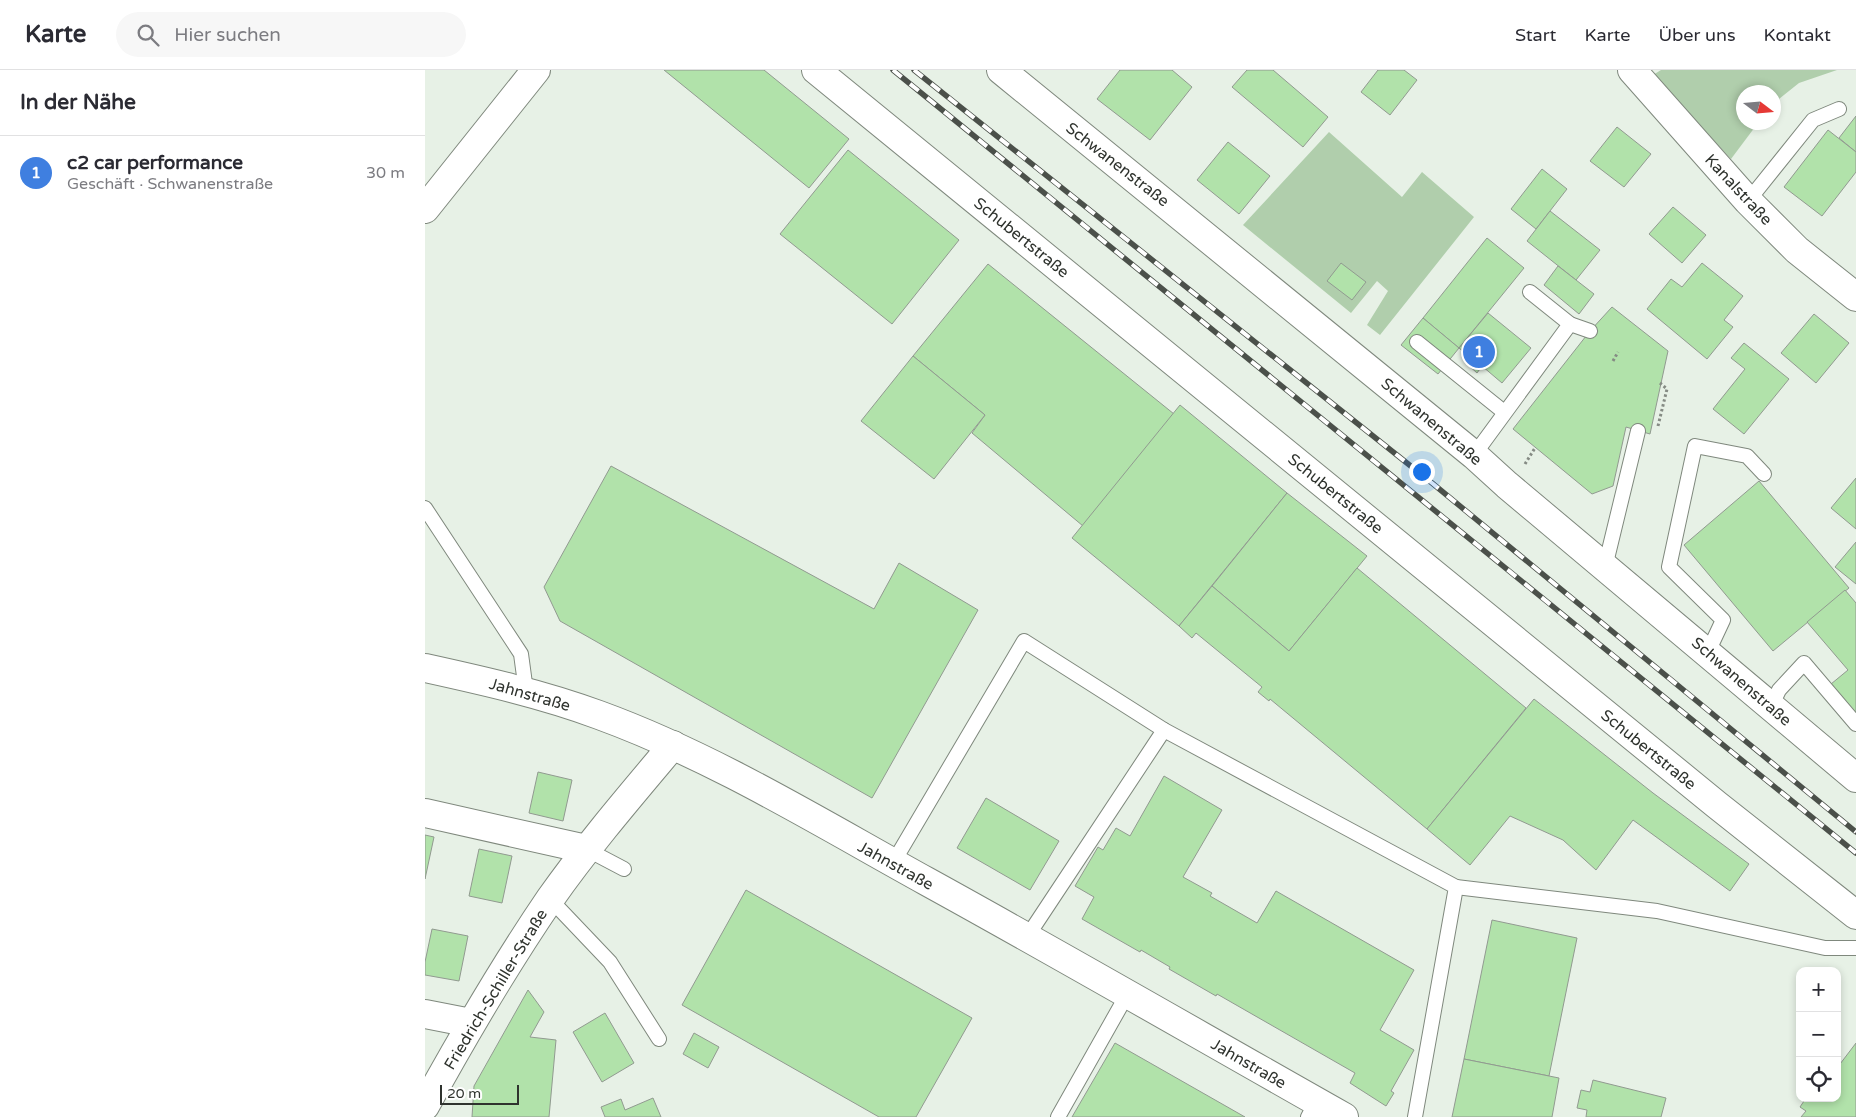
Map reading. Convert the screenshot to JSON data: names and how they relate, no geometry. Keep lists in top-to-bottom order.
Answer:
{
  "streets": {
    "street": [
      "Schwanenstraße",
      "Kanalstraße",
      "Schubertstraße",
      "Jahnstraße",
      "Friedrich-Schiller-Straße"
    ]
  },
  "crossings": [
    ["Jahnstraße", "Friedrich-Schiller-Straße"]
  ],
  "scale_bar": "20 m",
  "north": "right",
  "page": {
    "header": "Karte",
    "search": "Hier suchen",
    "nav": [
      "Start",
      "Karte",
      "Über uns",
      "Kontakt"
    ],
    "heading": "In der Nähe",
    "list": [
      {
        "mark": "1",
        "name": "c2 car performance",
        "note": "Geschäft · Schwanenstraße",
        "value": "30 m"
      }
    ],
    "pins": "1",
    "map_buttons": ["+", "−"],
    "scale": "20 m"
  }
}
